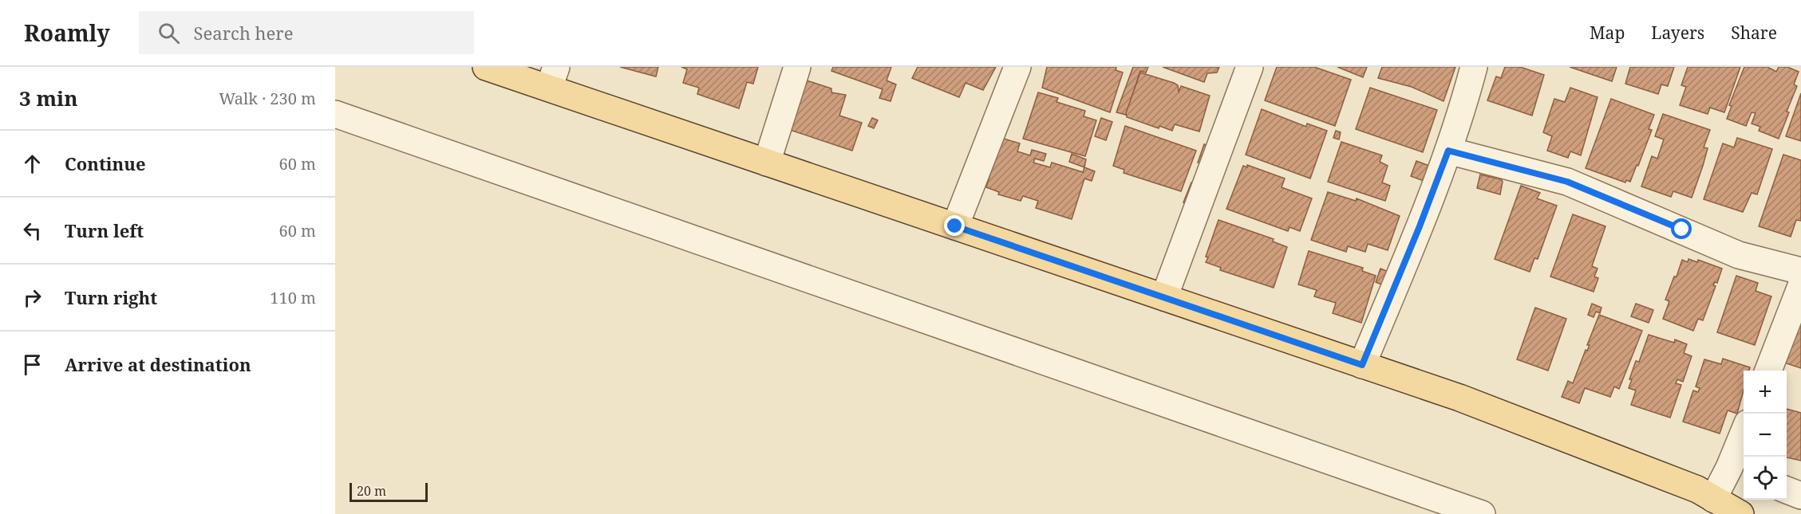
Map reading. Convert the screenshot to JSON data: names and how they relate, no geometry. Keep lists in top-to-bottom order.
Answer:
{
  "scale_bar": "20 m",
  "page": {
    "header": "Roamly",
    "search": "Search here",
    "nav": ["Map", "Layers", "Share"],
    "heading": ["3 min", "Walk · 230 m"],
    "list": [
      ["Continue", "60 m"],
      ["Turn left", "60 m"],
      ["Turn right", "110 m"],
      "Arrive at destination"
    ],
    "map_buttons": ["+", "−"],
    "scale": "20 m"
  }
}
